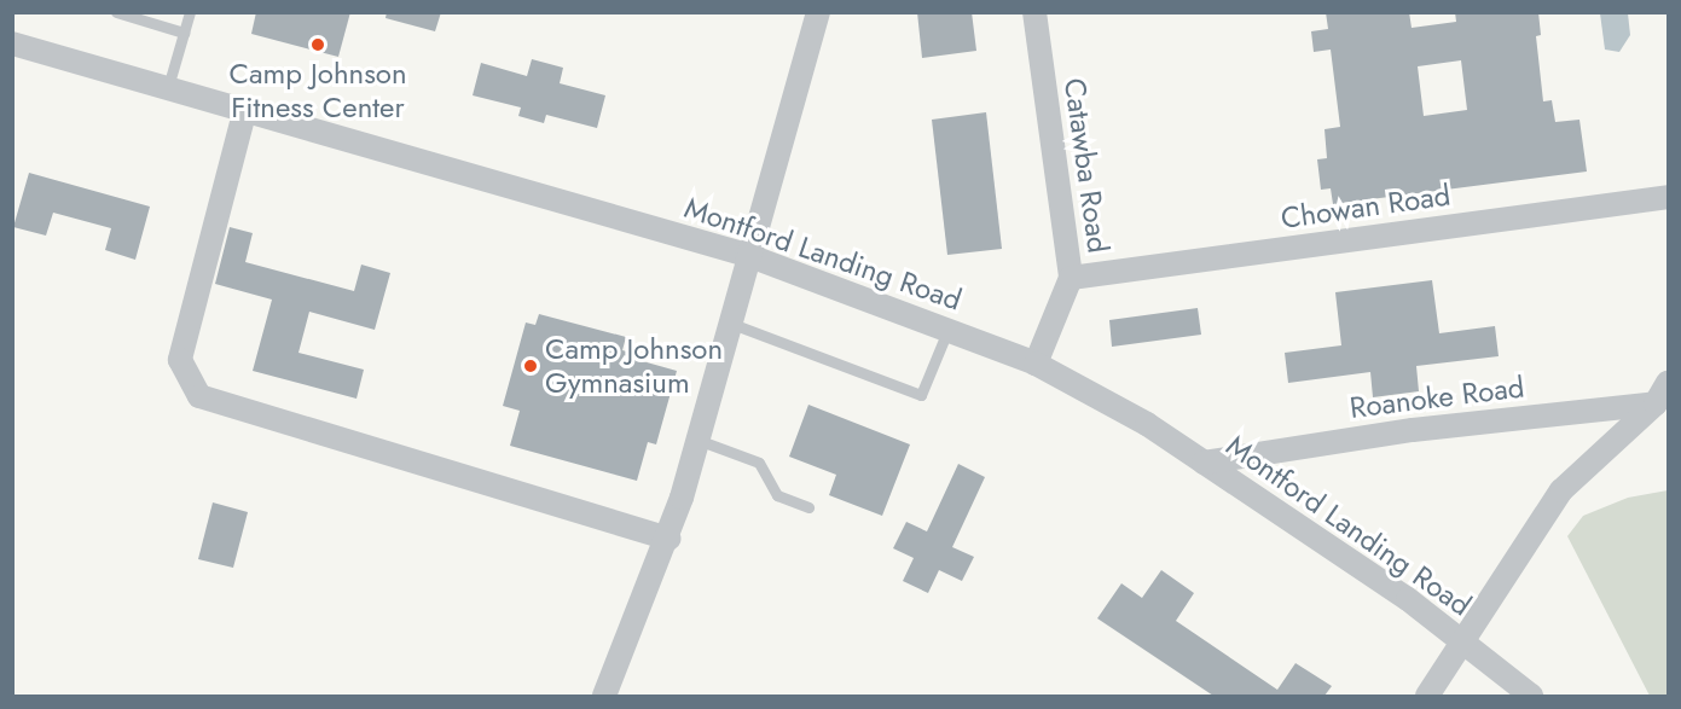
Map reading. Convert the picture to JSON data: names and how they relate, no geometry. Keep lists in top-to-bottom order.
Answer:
{
  "streets": {
    "street": [
      "Catawba Road",
      "Chowan Road",
      "Montford Landing Road",
      "Roanoke Road"
    ]
  },
  "crossings": [
    ["Catawba Road", "Chowan Road"],
    ["Catawba Road", "Montford Landing Road"],
    ["Montford Landing Road", "Roanoke Road"]
  ],
  "places": ["Camp Johnson Fitness Center", "Camp Johnson Gymnasium"]
}
